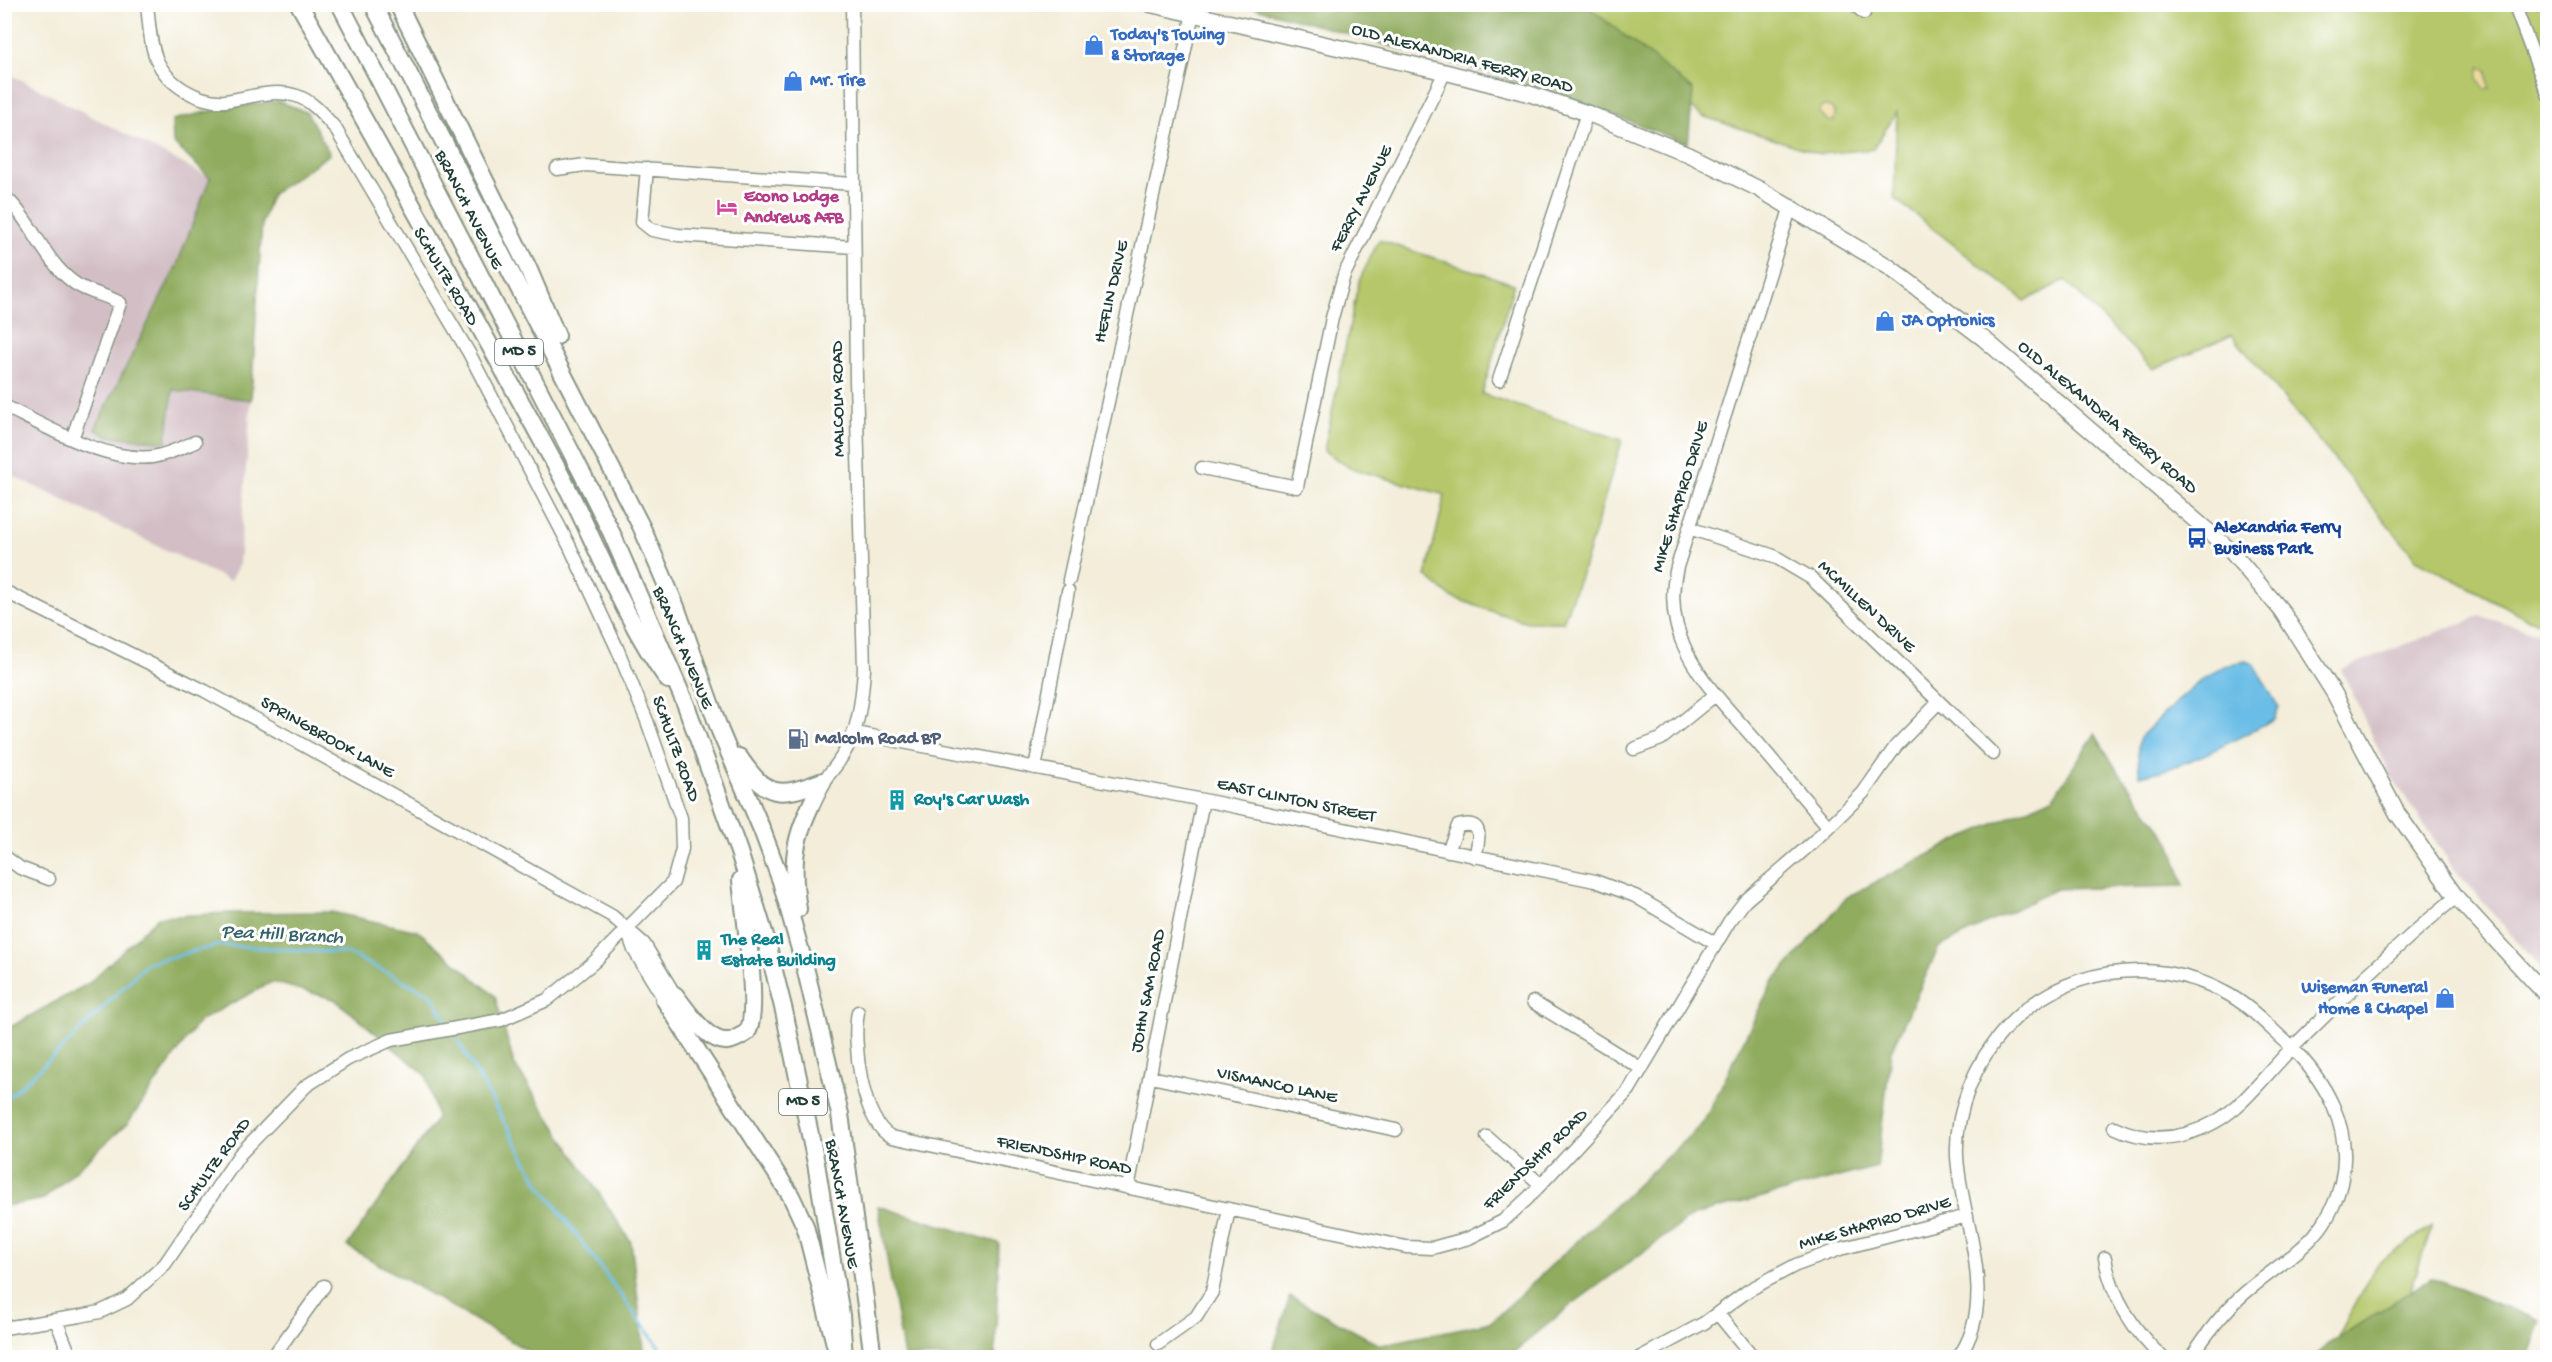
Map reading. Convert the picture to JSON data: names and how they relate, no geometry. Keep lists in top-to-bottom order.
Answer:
{
  "streets": {
    "highway": ["BRANCH AVENUE", "MD 5"],
    "main road": ["OLD ALEXANDRIA FERRY ROAD"],
    "street": [
      "FERRY AVENUE",
      "SCHULTZ ROAD",
      "HEFLIN DRIVE",
      "MALCOLM ROAD",
      "MIKE SHAPIRO DRIVE",
      "MCMILLEN DRIVE",
      "SPRINGBROOK LANE",
      "EAST CLINTON STREET",
      "JOHN SAM ROAD",
      "VISMANCO LANE",
      "FRIENDSHIP ROAD"
    ]
  },
  "crossings": [
    ["OLD ALEXANDRIA FERRY ROAD", "FERRY AVENUE"],
    ["OLD ALEXANDRIA FERRY ROAD", "HEFLIN DRIVE"],
    ["OLD ALEXANDRIA FERRY ROAD", "MIKE SHAPIRO DRIVE"],
    ["SCHULTZ ROAD", "SPRINGBROOK LANE"],
    ["HEFLIN DRIVE", "EAST CLINTON STREET"],
    ["MALCOLM ROAD", "EAST CLINTON STREET"],
    ["MIKE SHAPIRO DRIVE", "MCMILLEN DRIVE"],
    ["MIKE SHAPIRO DRIVE", "FRIENDSHIP ROAD"],
    ["MCMILLEN DRIVE", "FRIENDSHIP ROAD"],
    ["EAST CLINTON STREET", "JOHN SAM ROAD"],
    ["EAST CLINTON STREET", "FRIENDSHIP ROAD"],
    ["JOHN SAM ROAD", "VISMANCO LANE"],
    ["JOHN SAM ROAD", "FRIENDSHIP ROAD"]
  ],
  "water": ["Pea Hill Branch"],
  "places": {
    "shop": [
      "Today's Towing & Storage",
      "Mr. Tire",
      "JA Optronics",
      "Wiseman Funeral Home & Chapel"
    ],
    "hotel": ["Econo Lodge Andrews AFB"],
    "bus stop": ["Alexandria Ferry Business Park"],
    "fuel station": ["Malcolm Road BP"],
    "building": ["Roy's Car Wash", "The Real Estate Building"]
  }
}
